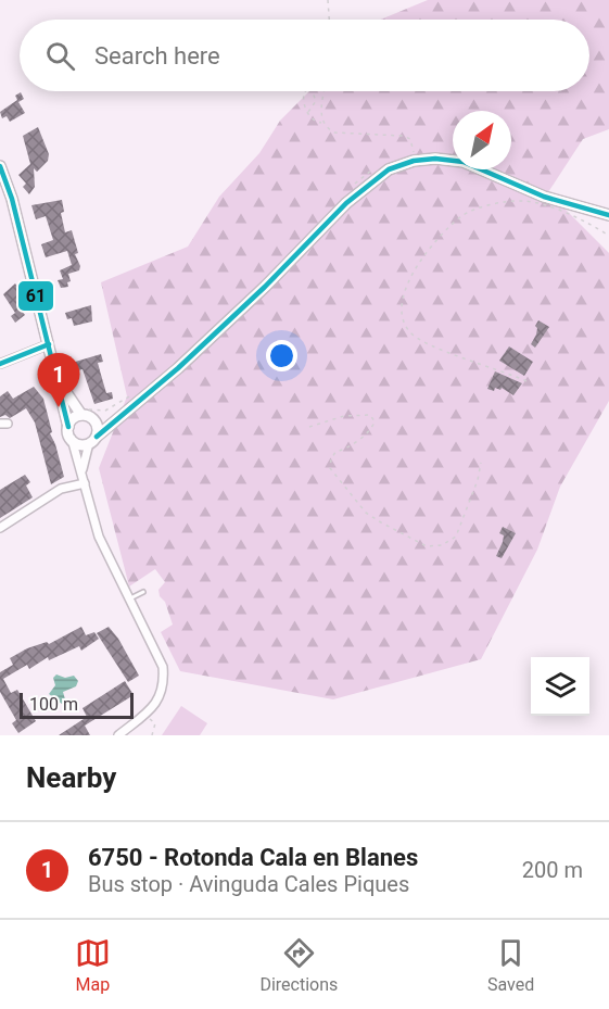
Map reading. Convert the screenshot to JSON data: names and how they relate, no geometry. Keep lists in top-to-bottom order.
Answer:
{
  "lines": ["transit line 61"],
  "scale_bar": "100 m",
  "north": "top right",
  "page": {
    "search": "Search here",
    "pins": "1",
    "scale": "100 m",
    "heading": "Nearby",
    "list": [
      {
        "mark": "1",
        "name": "6750 - Rotonda Cala en Blanes",
        "note": "Bus stop · Avinguda Cales Piques",
        "value": "200 m"
      }
    ],
    "nav": ["Map", "Directions", "Saved"]
  }
}
